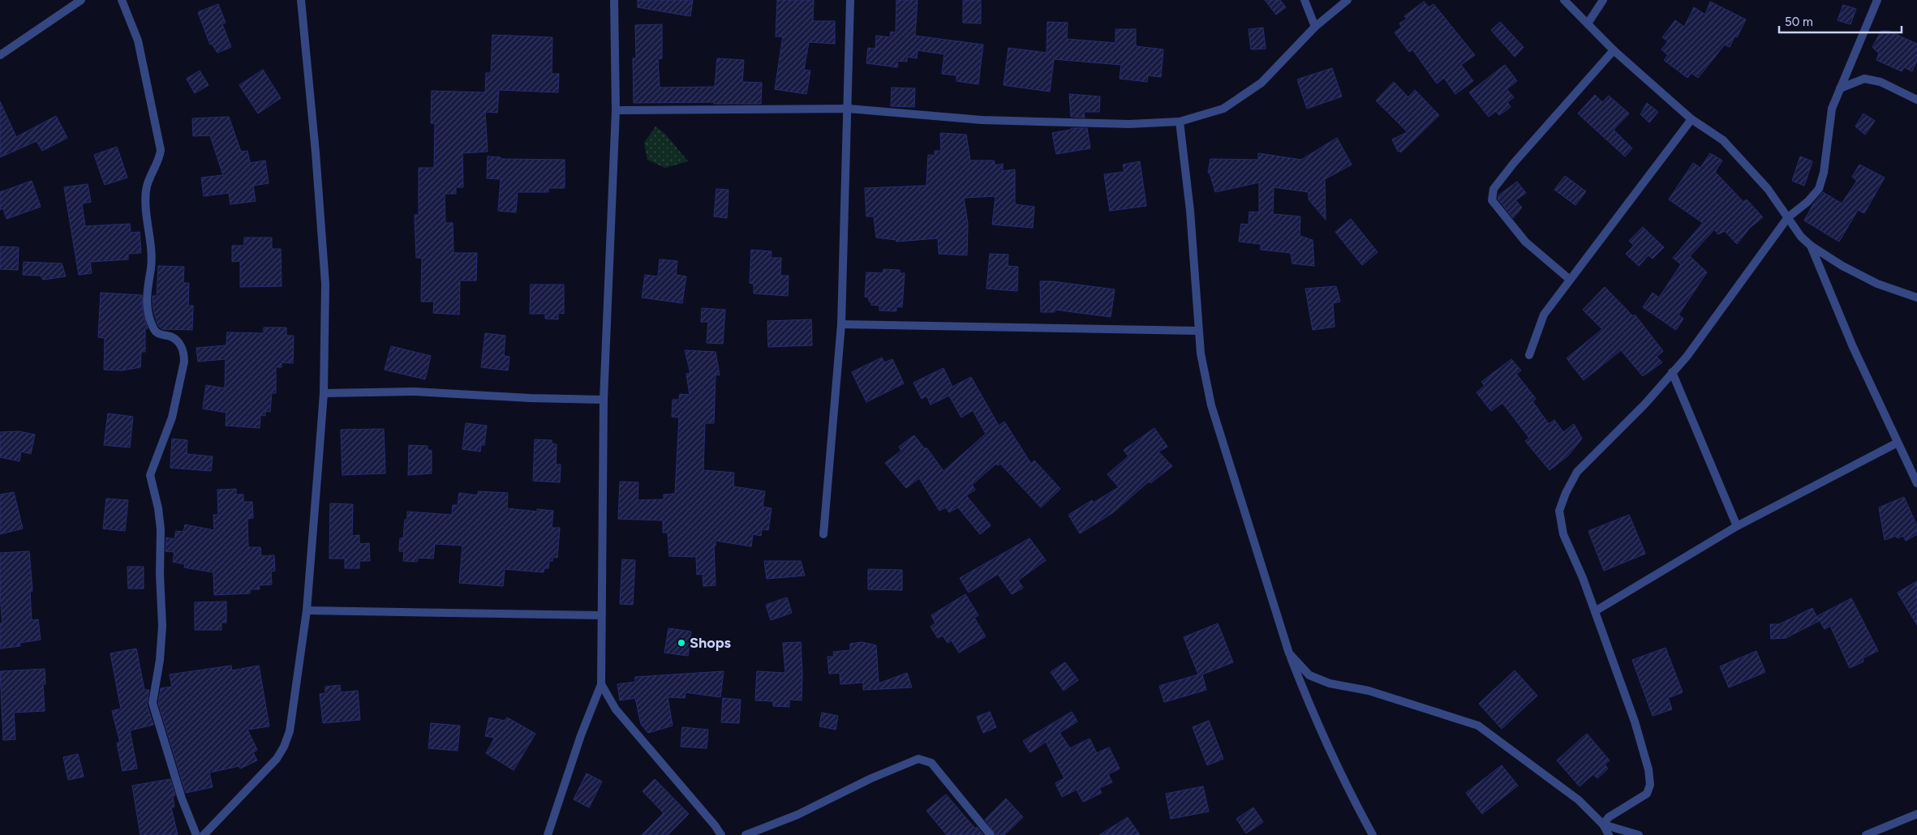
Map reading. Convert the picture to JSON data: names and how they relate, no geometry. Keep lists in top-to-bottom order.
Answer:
{
  "places": ["Shops"],
  "scale_bar": "50 m"
}
